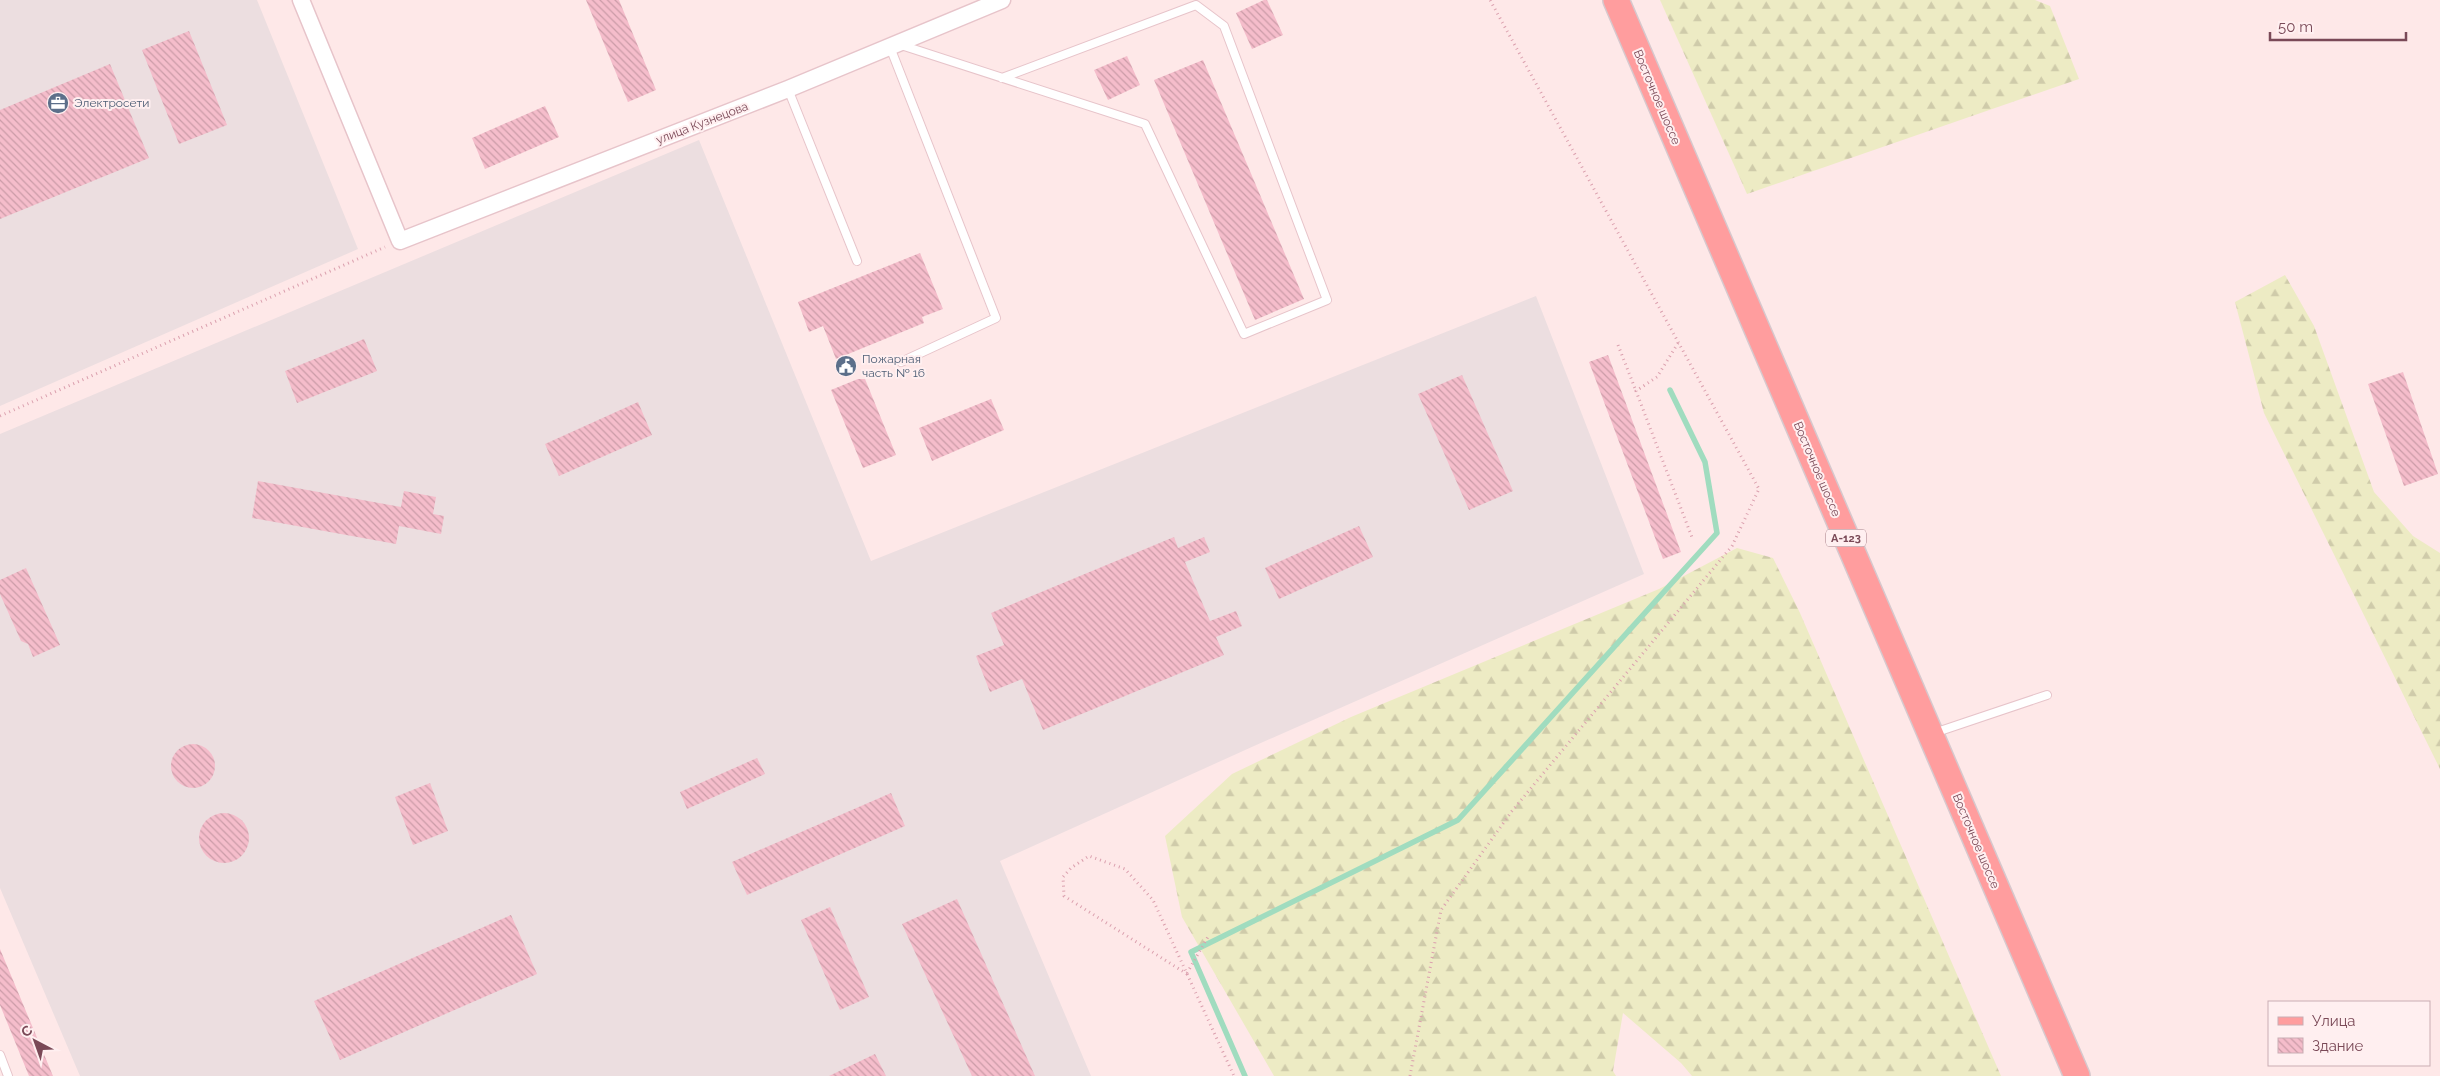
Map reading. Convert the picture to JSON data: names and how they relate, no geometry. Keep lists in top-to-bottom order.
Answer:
{
  "streets": {
    "main road": ["Восточное шоссе", "А-123"],
    "street": ["улица Кузнецова"]
  },
  "places": {
    "office": ["Электросети"],
    "public building": ["Пожарная часть № 16"]
  },
  "legend": ["Улица", "Здание"],
  "scale_bar": "50 m",
  "north": "top left"
}
